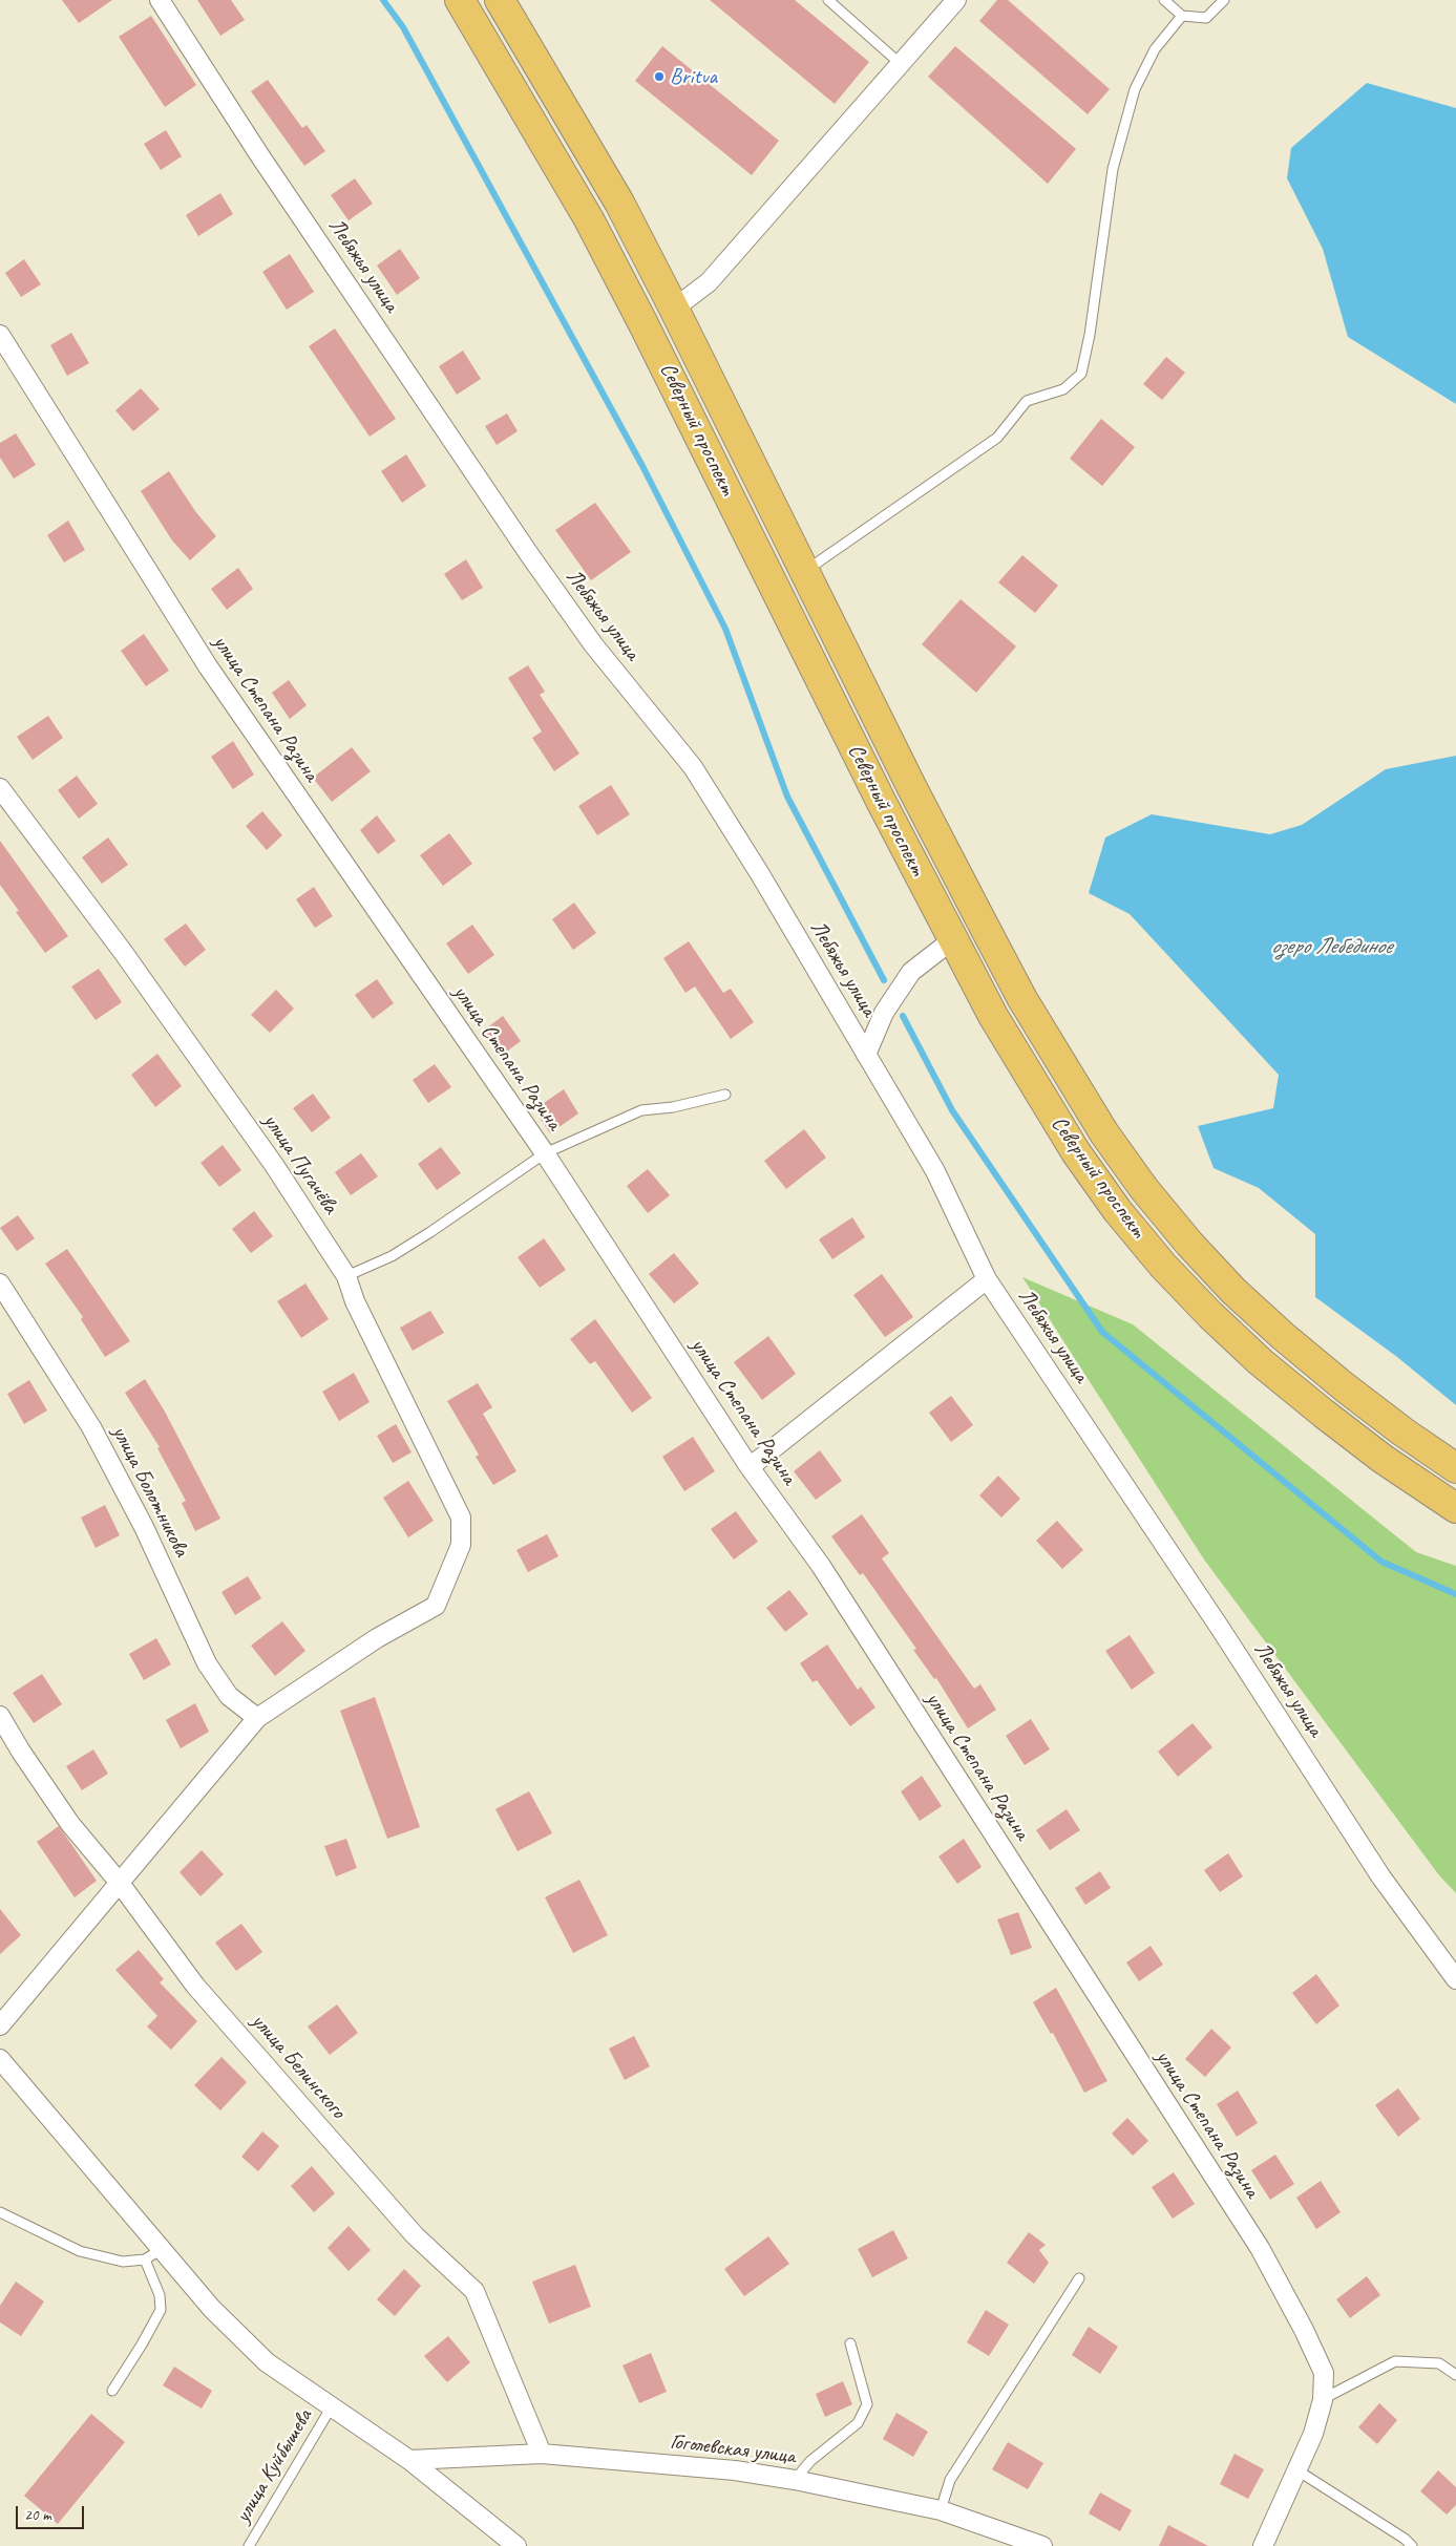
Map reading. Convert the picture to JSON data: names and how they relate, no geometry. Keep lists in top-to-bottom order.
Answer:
{
  "streets": {
    "main road": ["Северный проспект"],
    "street": [
      "Лебяжья улица",
      "улица Степана Разина",
      "улица Пугачёва",
      "улица Болотникова",
      "улица Белинского",
      "Гоголевская улица"
    ],
    "lane": ["улица Куйбышева"]
  },
  "crossings": [
    ["улица Пугачёва", "улица Болотникова"],
    ["улица Белинского", "Гоголевская улица"]
  ],
  "water": ["озеро Лебединое"],
  "places": ["Britva"],
  "scale_bar": "20 m"
}
